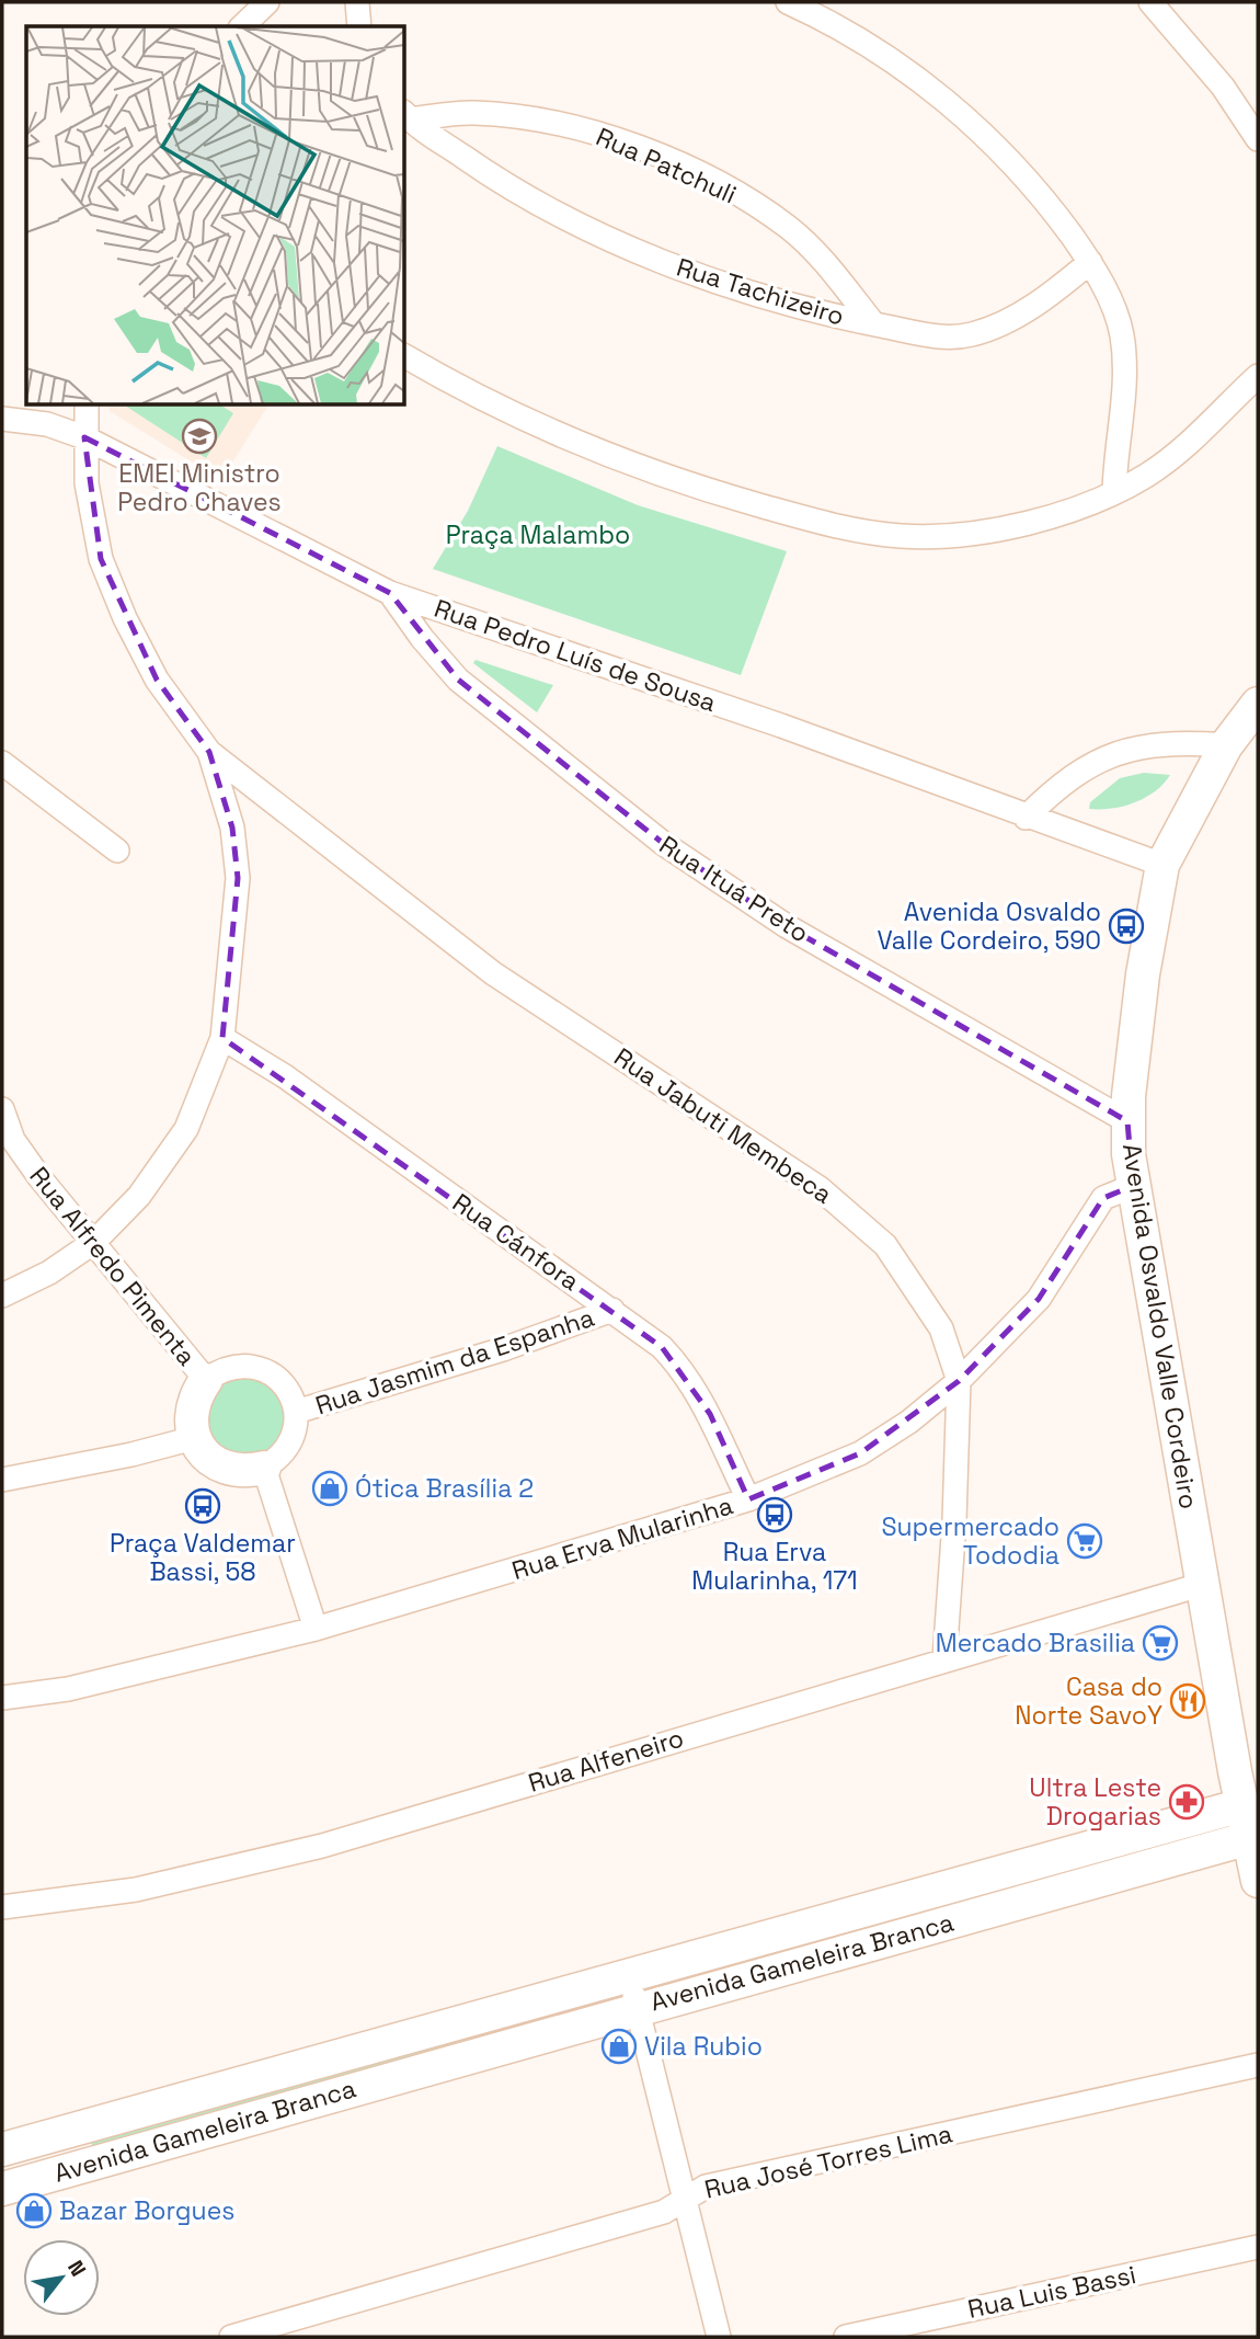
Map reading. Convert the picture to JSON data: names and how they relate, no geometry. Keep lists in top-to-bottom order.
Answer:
{
  "streets": {
    "main road": ["Avenida Osvaldo Valle Cordeiro", "Avenida Gameleira Branca"],
    "street": [
      "Rua Patchuli",
      "Rua Tachizeiro",
      "Rua Pedro Luís de Sousa",
      "Rua Ituá Preto",
      "Rua Jabuti Membeca",
      "Rua Cánfora",
      "Rua Alfredo Pimenta",
      "Rua Jasmim da Espanha",
      "Rua Erva Mularinha",
      "Rua Alfeneiro",
      "Rua José Torres Lima",
      "Rua Luis Bassi"
    ]
  },
  "crossings": [
    ["Rua Patchuli", "Rua Tachizeiro"],
    ["Rua Pedro Luís de Sousa", "Rua Ituá Preto"],
    ["Rua Pedro Luís de Sousa", "Avenida Osvaldo Valle Cordeiro"],
    ["Rua Ituá Preto", "Avenida Osvaldo Valle Cordeiro"],
    ["Rua Jabuti Membeca", "Rua Erva Mularinha"],
    ["Rua Jabuti Membeca", "Rua Alfeneiro"],
    ["Rua Cánfora", "Rua Jasmim da Espanha"],
    ["Rua Cánfora", "Rua Erva Mularinha"],
    ["Rua Alfredo Pimenta", "Rua Jasmim da Espanha"],
    ["Avenida Osvaldo Valle Cordeiro", "Rua Erva Mularinha"],
    ["Avenida Osvaldo Valle Cordeiro", "Rua Alfeneiro"],
    ["Avenida Osvaldo Valle Cordeiro", "Avenida Gameleira Branca"]
  ],
  "parks": ["Praça Malambo"],
  "places": {
    "school or university": ["EMEI Ministro Pedro Chaves"],
    "bus stop": ["Avenida Osvaldo Valle Cordeiro, 590", "Praça Valdemar Bassi, 58", "Rua Erva Mularinha, 171"],
    "shop": ["Ótica Brasília 2", "Vila Rubio", "Bazar Borgues"],
    "supermarket": ["Supermercado Tododia", "Mercado Brasilia"],
    "restaurant": ["Casa do Norte SavoY"],
    "pharmacy": ["Ultra Leste Drogarias"]
  },
  "north": "top right"
}
